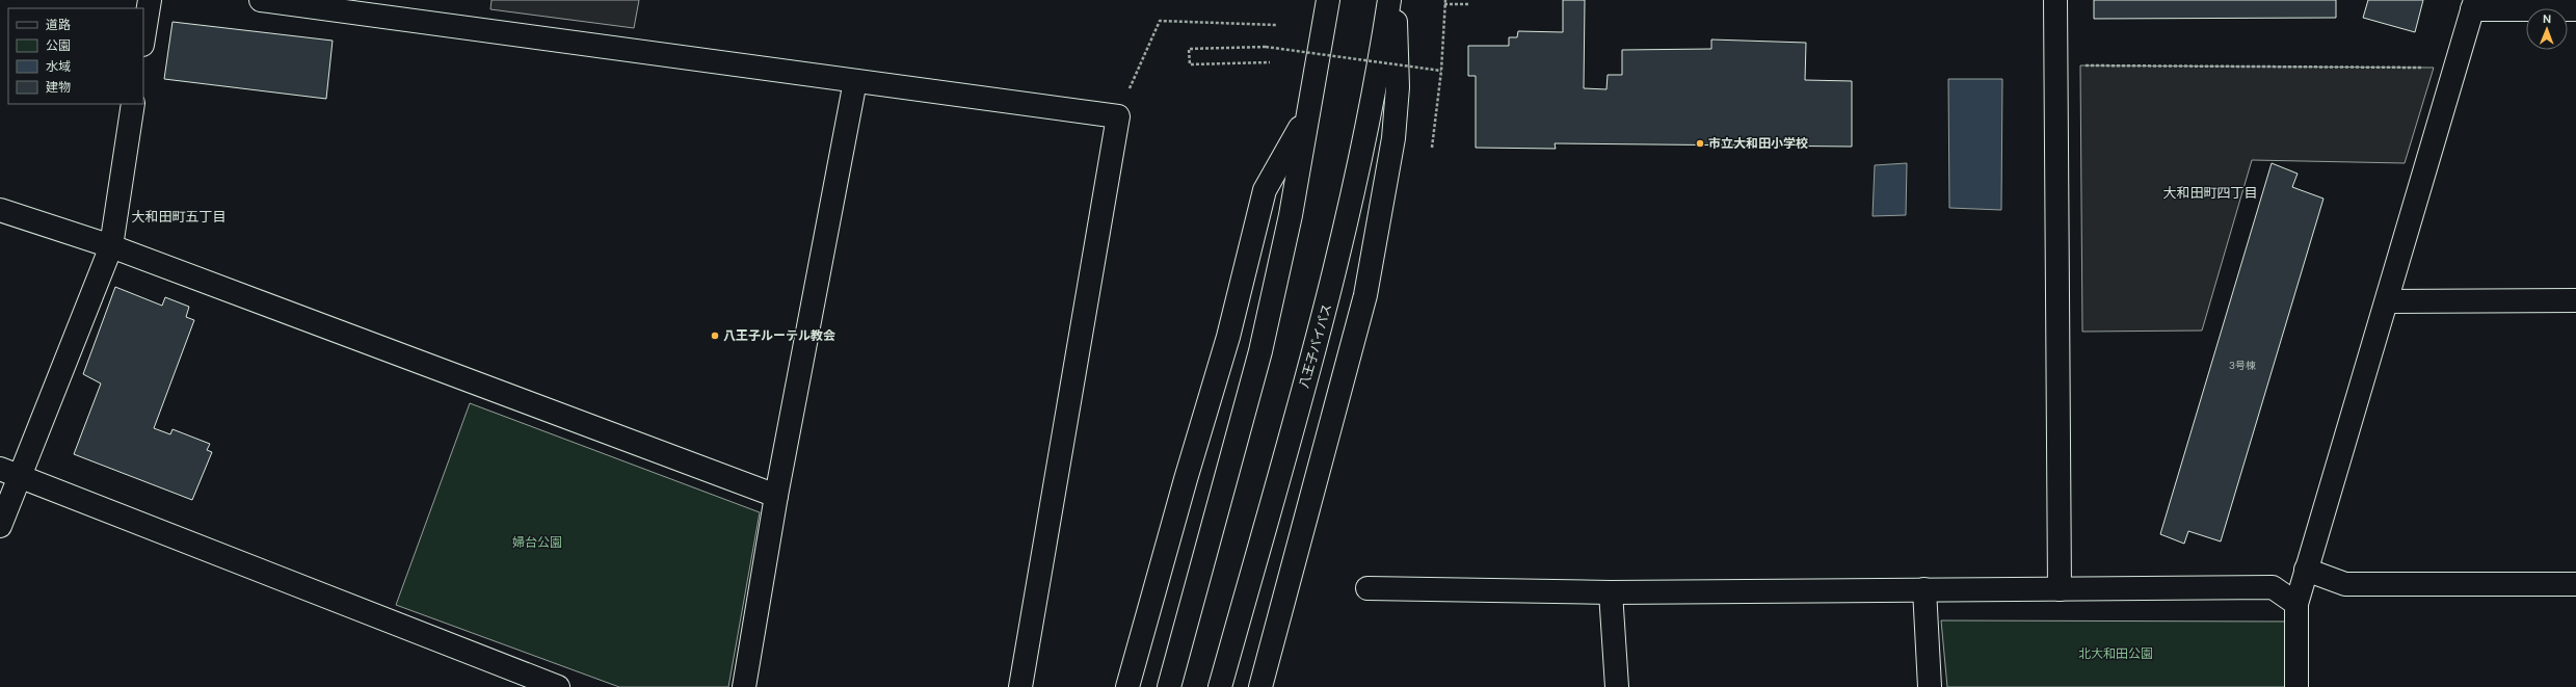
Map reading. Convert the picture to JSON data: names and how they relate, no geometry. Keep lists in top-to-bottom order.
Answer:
{
  "streets": {
    "main road": ["八王子バイパス"]
  },
  "districts": ["大和田町四丁目", "大和田町五丁目"],
  "parks": ["婦台公園", "北大和田公園"],
  "places": ["市立大和田小学校", "八王子ルーテル教会"],
  "house_numbers": ["3号棟"],
  "legend": [
    "道路",
    "公園",
    "水域",
    "建物"
  ],
  "north": "top"
}
